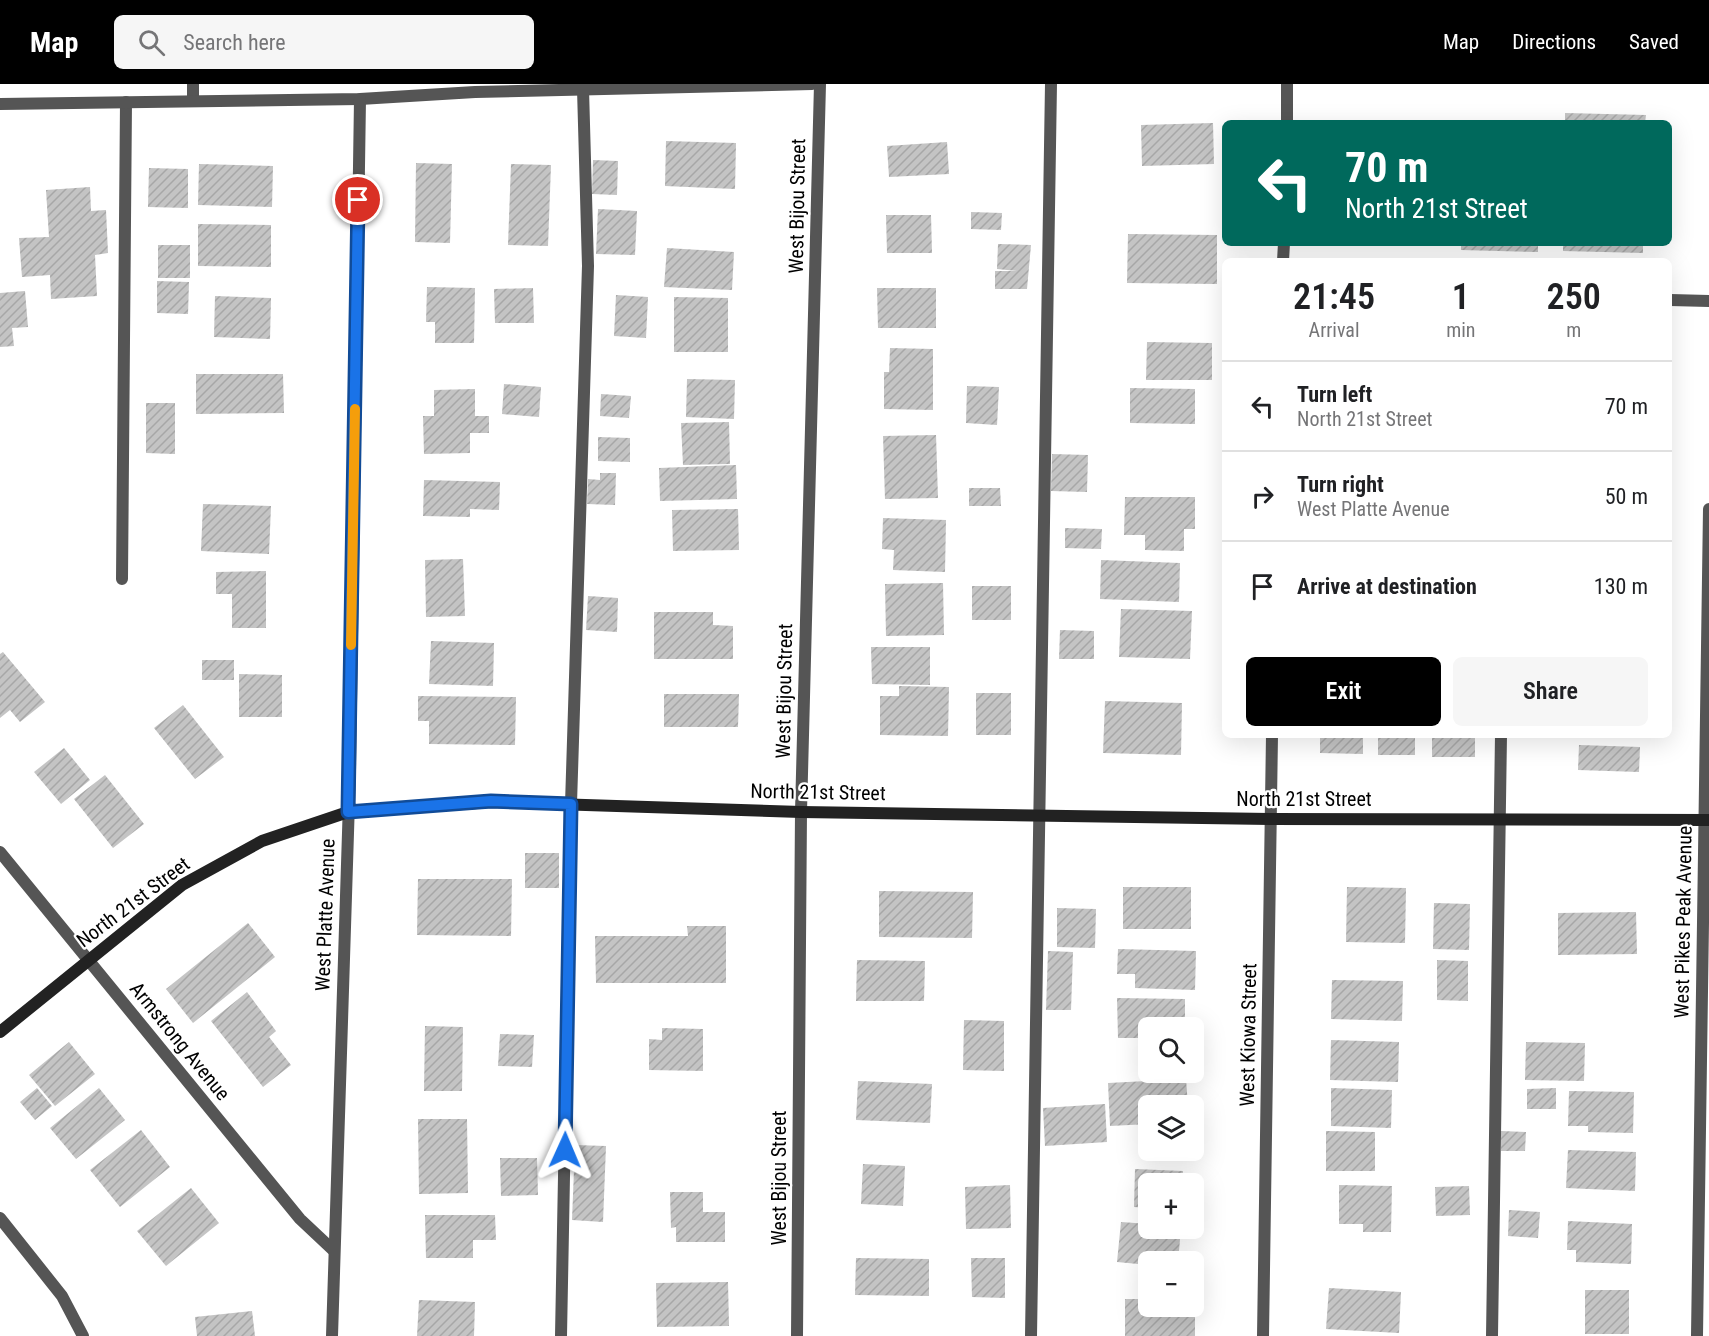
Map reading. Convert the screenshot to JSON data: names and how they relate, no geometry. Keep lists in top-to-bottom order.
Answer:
{
  "streets": {
    "main road": ["North 21st Street"],
    "street": [
      "West Bijou Street",
      "West Platte Avenue",
      "West Pikes Peak Avenue",
      "West Kiowa Street",
      "Armstrong Avenue"
    ]
  },
  "crossings": [
    ["West Bijou Street", "North 21st Street"],
    ["North 21st Street", "West Platte Avenue"],
    ["North 21st Street", "West Pikes Peak Avenue"],
    ["North 21st Street", "West Kiowa Street"],
    ["North 21st Street", "Armstrong Avenue"],
    ["West Platte Avenue", "Armstrong Avenue"]
  ],
  "page": {
    "header": "Map",
    "search": "Search here",
    "nav": ["Map", "Directions", "Saved"],
    "turn": ["70 m", "North 21st Street"],
    "eta": [
      "21:45",
      "Arrival",
      "1",
      "min",
      "250",
      "m"
    ],
    "list": [
      {
        "name": "Turn left",
        "note": "North 21st Street",
        "value": "70 m"
      },
      {
        "name": "Turn right",
        "note": "West Platte Avenue",
        "value": "50 m"
      },
      {
        "name": "Arrive at destination",
        "value": "130 m"
      }
    ],
    "buttons": ["Exit", "Share"],
    "map_buttons": ["+", "−"]
  }
}
